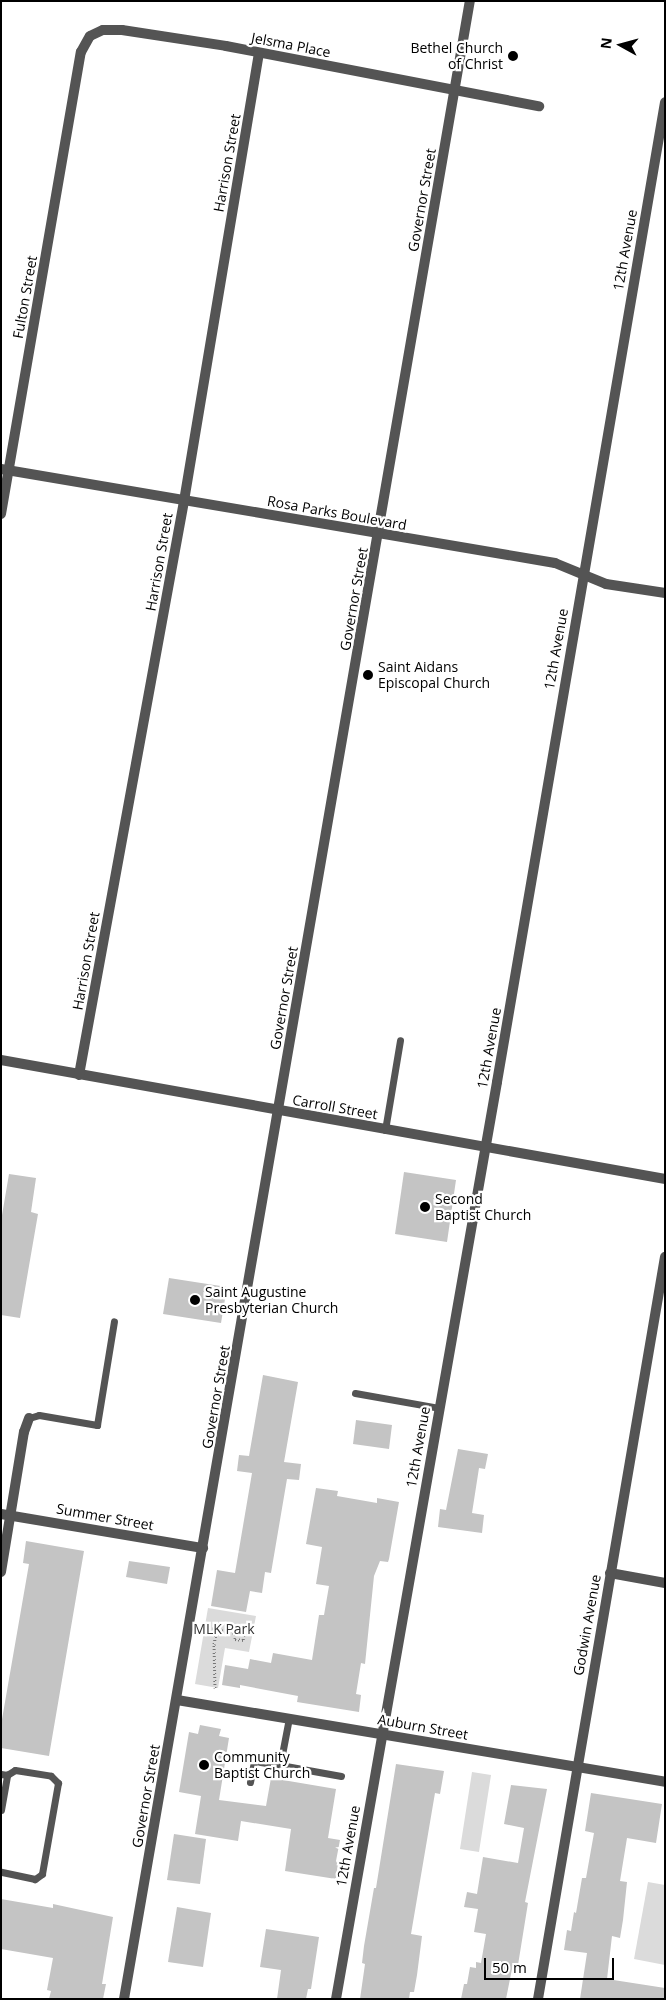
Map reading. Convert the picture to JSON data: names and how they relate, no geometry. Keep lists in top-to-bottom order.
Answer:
{
  "streets": {
    "street": [
      "Jelsma Place",
      "Harrison Street",
      "Governor Street",
      "12th Avenue",
      "Fulton Street",
      "Rosa Parks Boulevard",
      "Carroll Street",
      "Summer Street",
      "Godwin Avenue",
      "Auburn Street"
    ]
  },
  "crossings": [
    ["Jelsma Place", "Harrison Street"],
    ["Jelsma Place", "Governor Street"],
    ["Jelsma Place", "Fulton Street"],
    ["Harrison Street", "Rosa Parks Boulevard"],
    ["Harrison Street", "Carroll Street"],
    ["Governor Street", "Rosa Parks Boulevard"],
    ["Governor Street", "Carroll Street"],
    ["Governor Street", "Summer Street"],
    ["Governor Street", "Auburn Street"],
    ["12th Avenue", "Rosa Parks Boulevard"],
    ["12th Avenue", "Carroll Street"],
    ["12th Avenue", "Auburn Street"],
    ["Fulton Street", "Rosa Parks Boulevard"],
    ["Godwin Avenue", "Auburn Street"]
  ],
  "parks": ["MLK Park"],
  "places": [
    "Bethel Church of Christ",
    "Saint Aidans Episcopal Church",
    "Second Baptist Church",
    "Saint Augustine Presbyterian Church",
    "Community Baptist Church"
  ],
  "scale_bar": "50 m",
  "north": "left"
}
